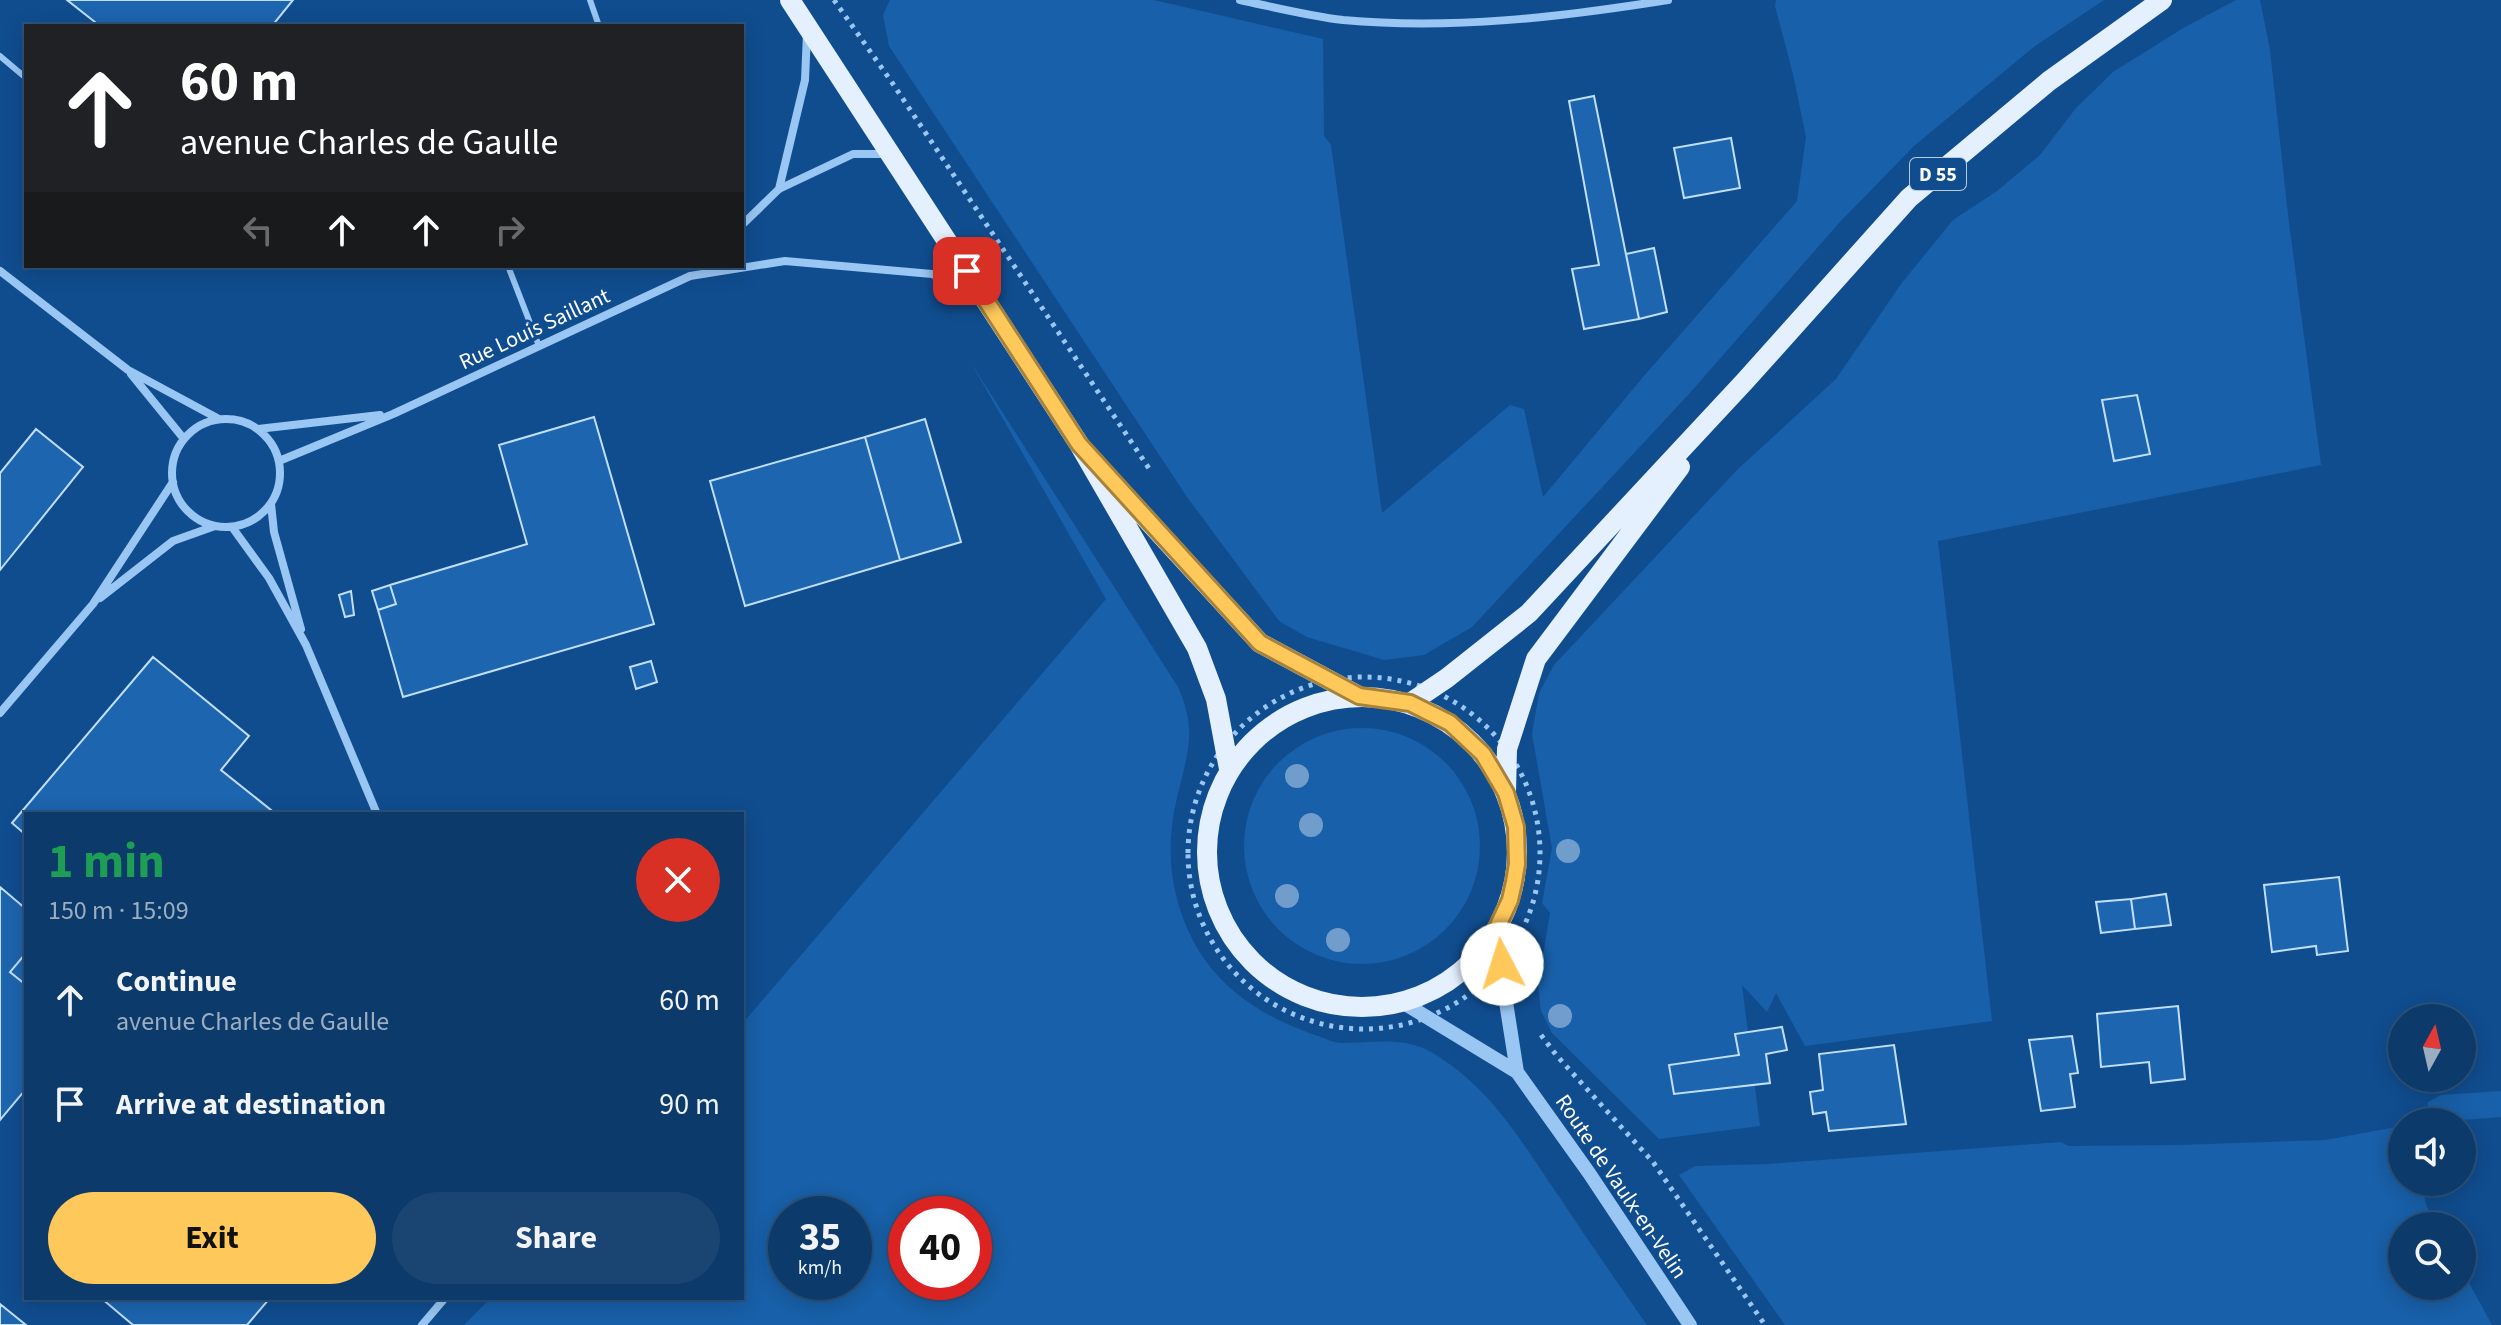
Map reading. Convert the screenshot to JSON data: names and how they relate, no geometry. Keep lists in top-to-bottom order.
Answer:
{
  "streets": {
    "main road": ["D 55"],
    "street": ["Rue Louis Saillant", "Route de Vaulx-en-Velin"]
  },
  "north": "top",
  "page": {
    "turn": ["60 m", "avenue Charles de Gaulle"],
    "heading": ["1 min", "150 m · 15:09"],
    "list": [
      {
        "name": "Continue",
        "note": "avenue Charles de Gaulle",
        "value": "60 m"
      },
      {
        "name": "Arrive at destination",
        "value": "90 m"
      }
    ],
    "buttons": ["Exit", "Share"],
    "speed": "35 km/h",
    "limit": "40"
  }
}
